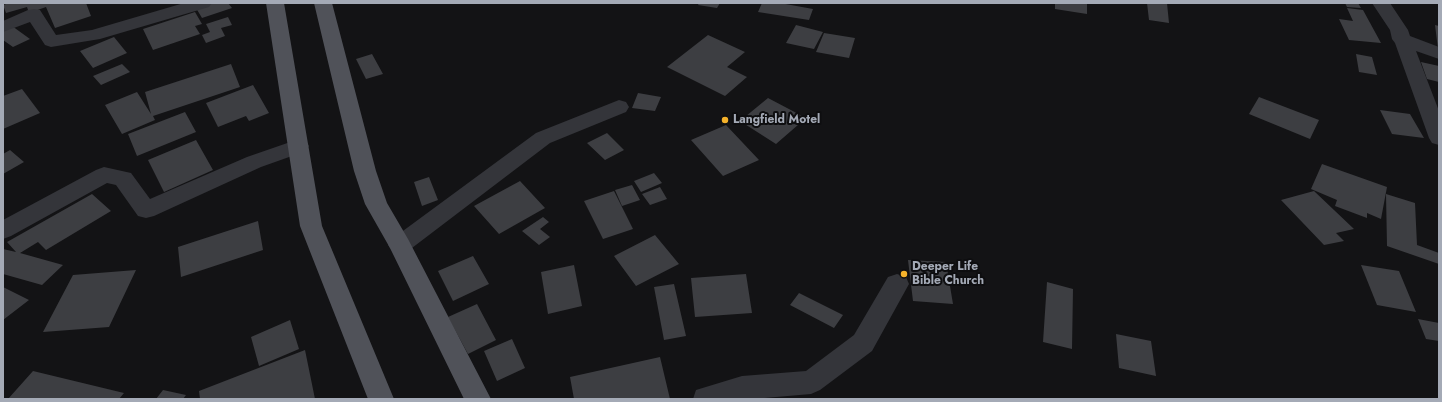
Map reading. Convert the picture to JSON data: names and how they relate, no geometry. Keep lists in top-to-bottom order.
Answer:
{
  "places": ["Langfield Motel", "Deeper Life Bible Church"]
}
